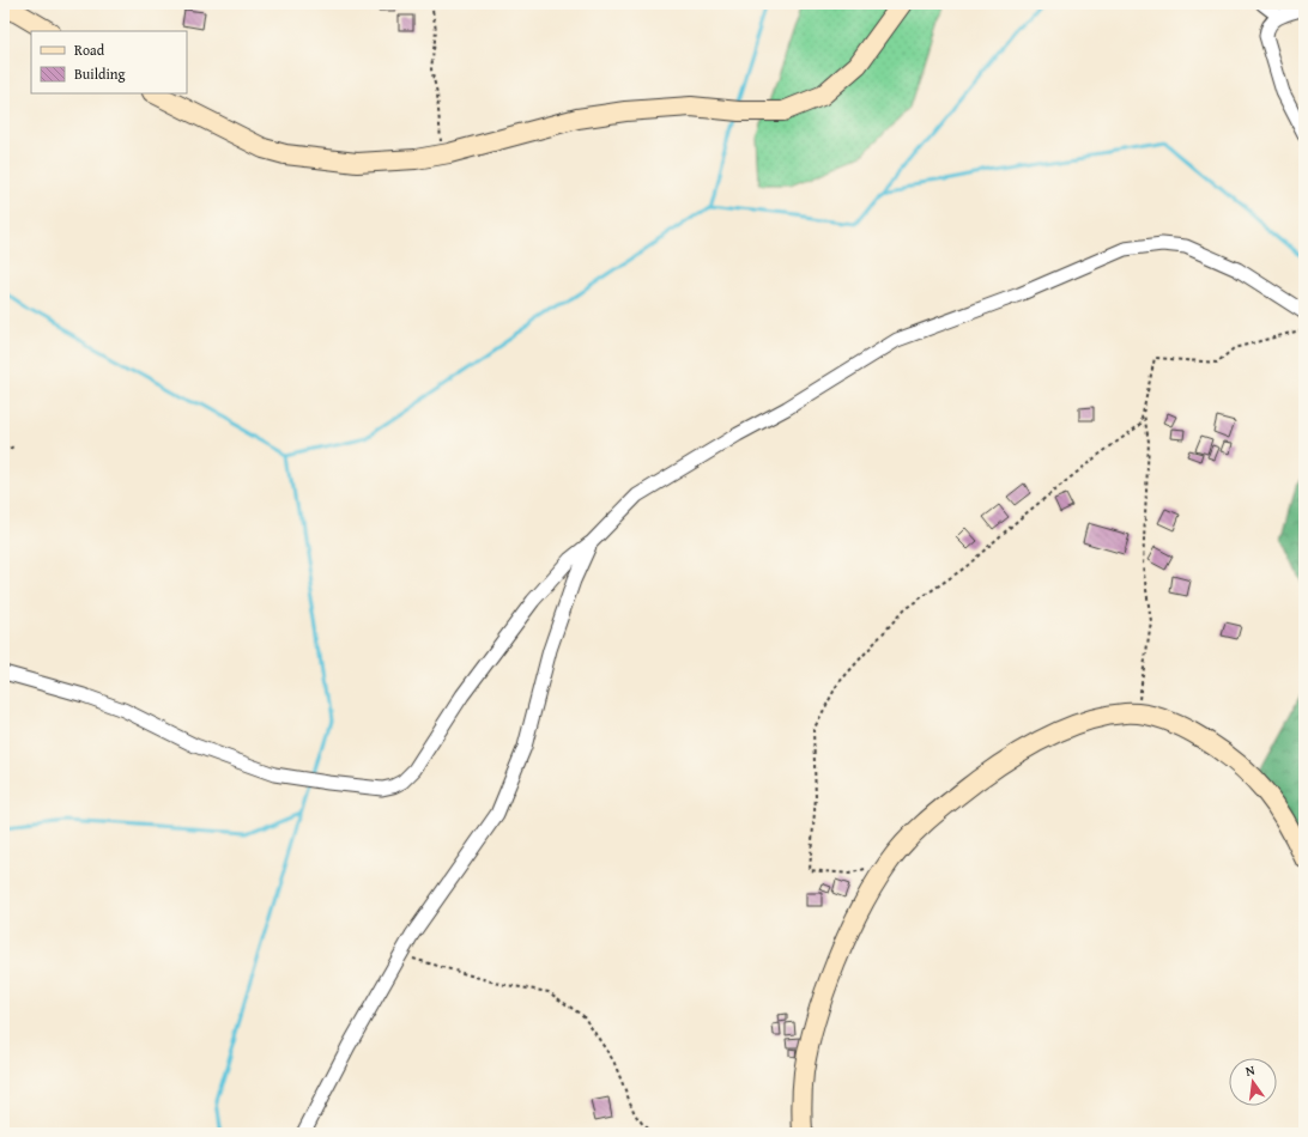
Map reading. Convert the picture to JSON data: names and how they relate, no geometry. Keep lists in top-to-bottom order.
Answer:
{
  "legend": ["Road", "Building"],
  "north": "top"
}
